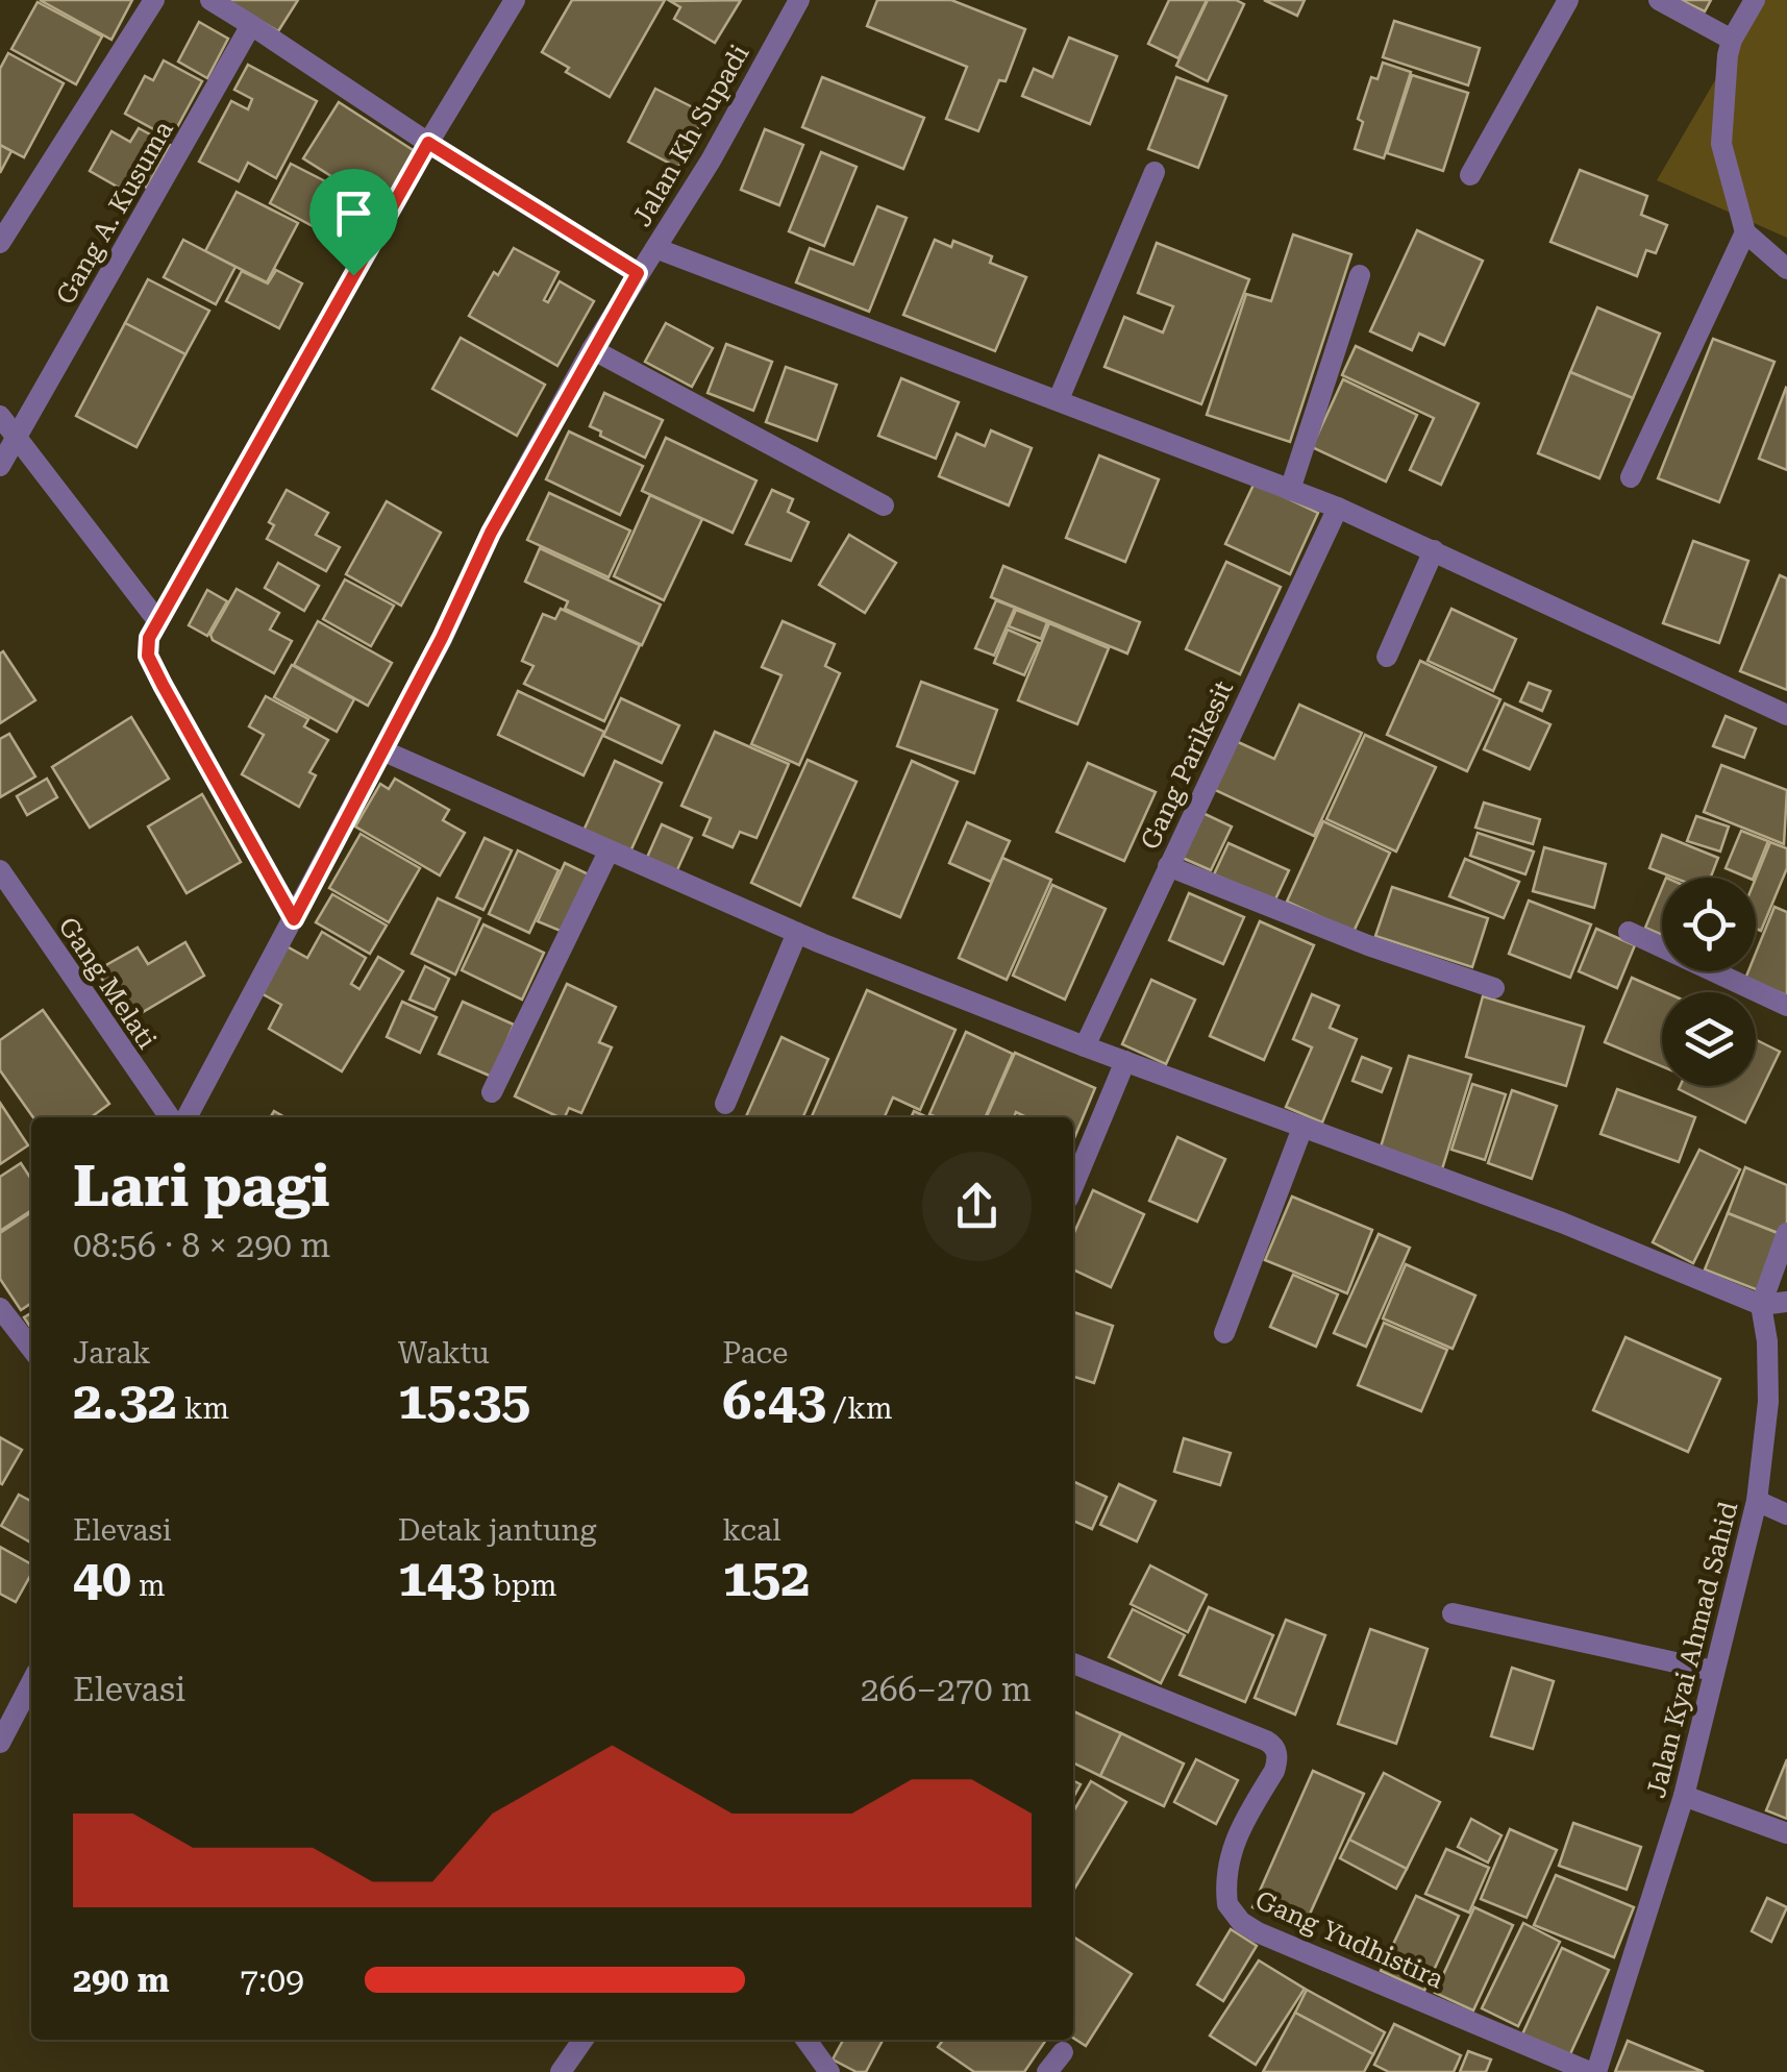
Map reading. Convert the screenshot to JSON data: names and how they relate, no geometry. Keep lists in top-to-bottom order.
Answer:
{
  "streets": {
    "street": [
      "Jalan Kh Supadi",
      "Gang A. Kusuma",
      "Gang Parikesit",
      "Gang Melati",
      "Jalan Kyai Ahmad Sahid",
      "Gang Yudhistira"
    ]
  },
  "crossings": [
    ["Jalan Kyai Ahmad Sahid", "Gang Yudhistira"]
  ],
  "page": {
    "heading": ["Lari pagi", "08:56 · 8 × 290 m"],
    "stats": [
      ["Jarak", "2.32 km"],
      ["Waktu", "15:35"],
      ["Pace", "6:43 /km"],
      ["Elevasi", "40 m"],
      ["Detak jantung", "143 bpm"],
      ["kcal", "152"]
    ],
    "chart": ["Elevasi", "266–270 m"],
    "list": [
      {
        "name": "290 m",
        "note": "7:09"
      }
    ]
  }
}
